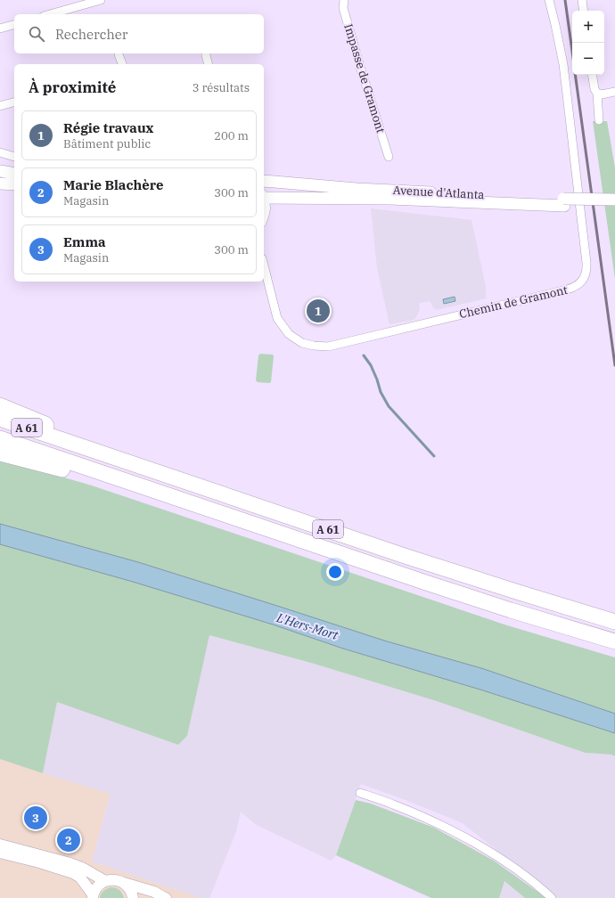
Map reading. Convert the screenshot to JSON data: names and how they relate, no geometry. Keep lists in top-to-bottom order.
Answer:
{
  "streets": {
    "highway": ["A 61"],
    "main road": ["Avenue d'Atlanta"],
    "street": ["Impasse de Gramont", "Chemin de Gramont"]
  },
  "water": ["L'Hers-Mort"],
  "page": {
    "map_buttons": ["+", "−"],
    "search": "Rechercher",
    "heading": ["À proximité", "3 résultats"],
    "list": [
      {
        "mark": "1",
        "name": "Régie travaux",
        "note": "Bâtiment public",
        "value": "200 m"
      },
      {
        "mark": "2",
        "name": "Marie Blachère",
        "note": "Magasin",
        "value": "300 m"
      },
      {
        "mark": "3",
        "name": "Emma",
        "note": "Magasin",
        "value": "300 m"
      }
    ],
    "pins": ["1", "3", "2"]
  }
}
